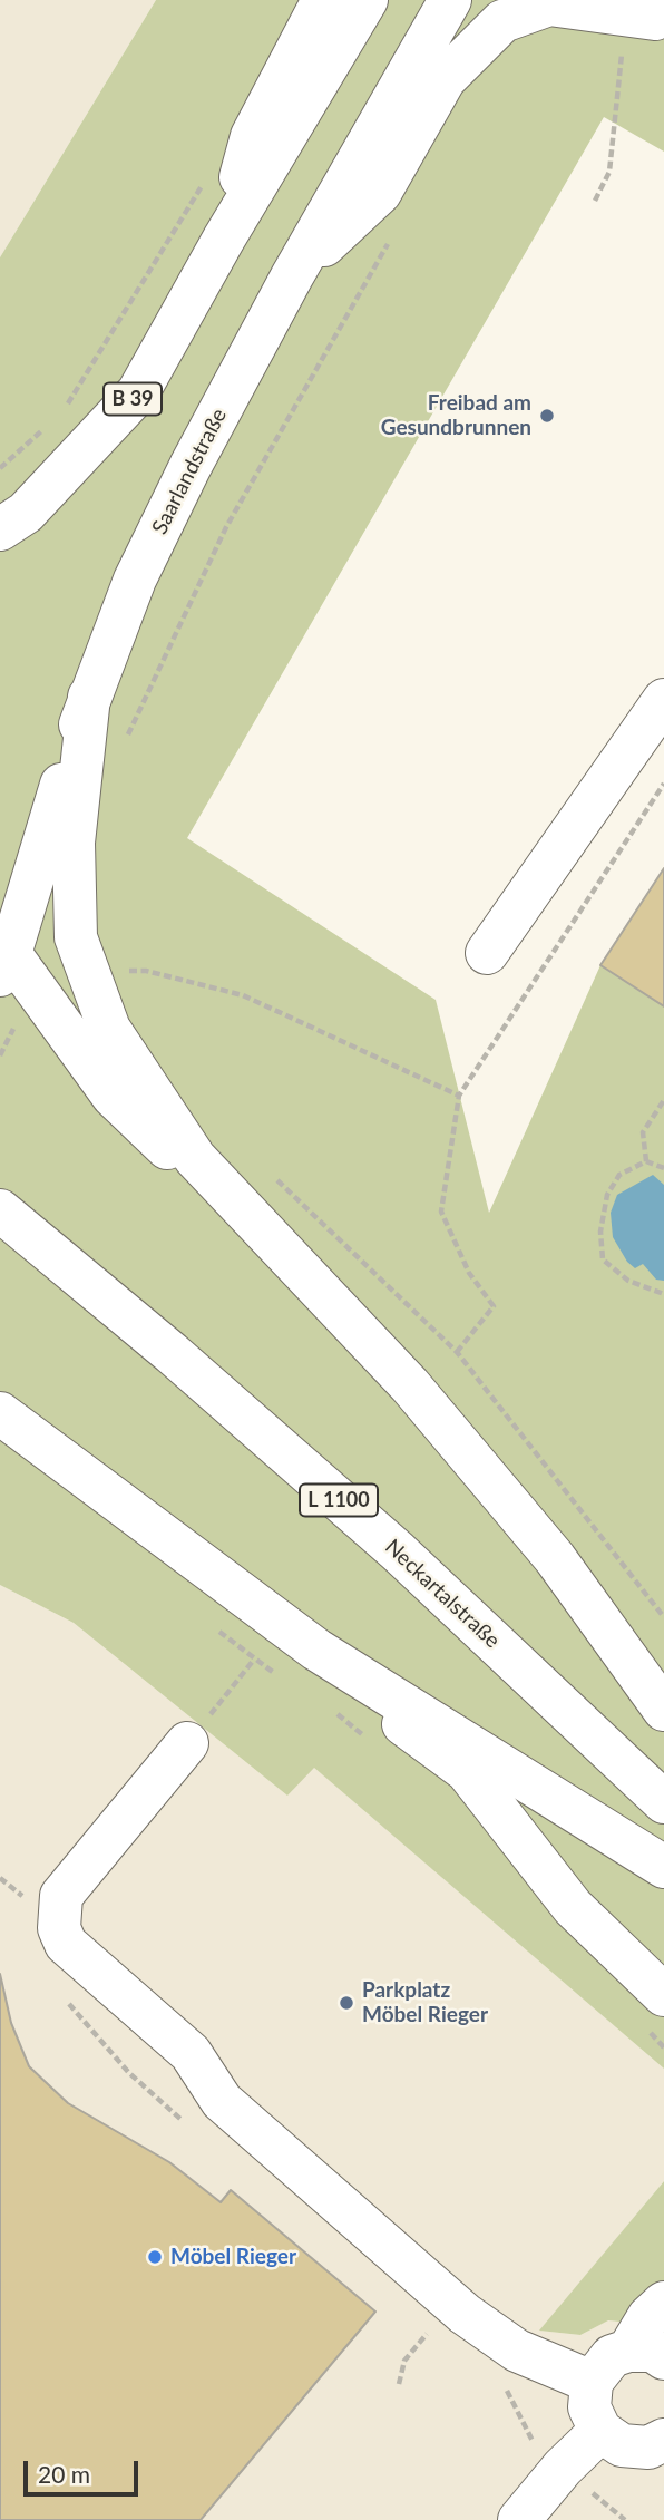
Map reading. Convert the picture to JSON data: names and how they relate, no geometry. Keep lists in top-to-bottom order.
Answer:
{
  "streets": {
    "main road": [
      "B 39",
      "Saarlandstraße",
      "L 1100",
      "Neckartalstraße"
    ]
  },
  "places": ["Freibad am Gesundbrunnen", "Parkplatz Möbel Rieger", "Möbel Rieger"],
  "scale_bar": "20 m"
}
